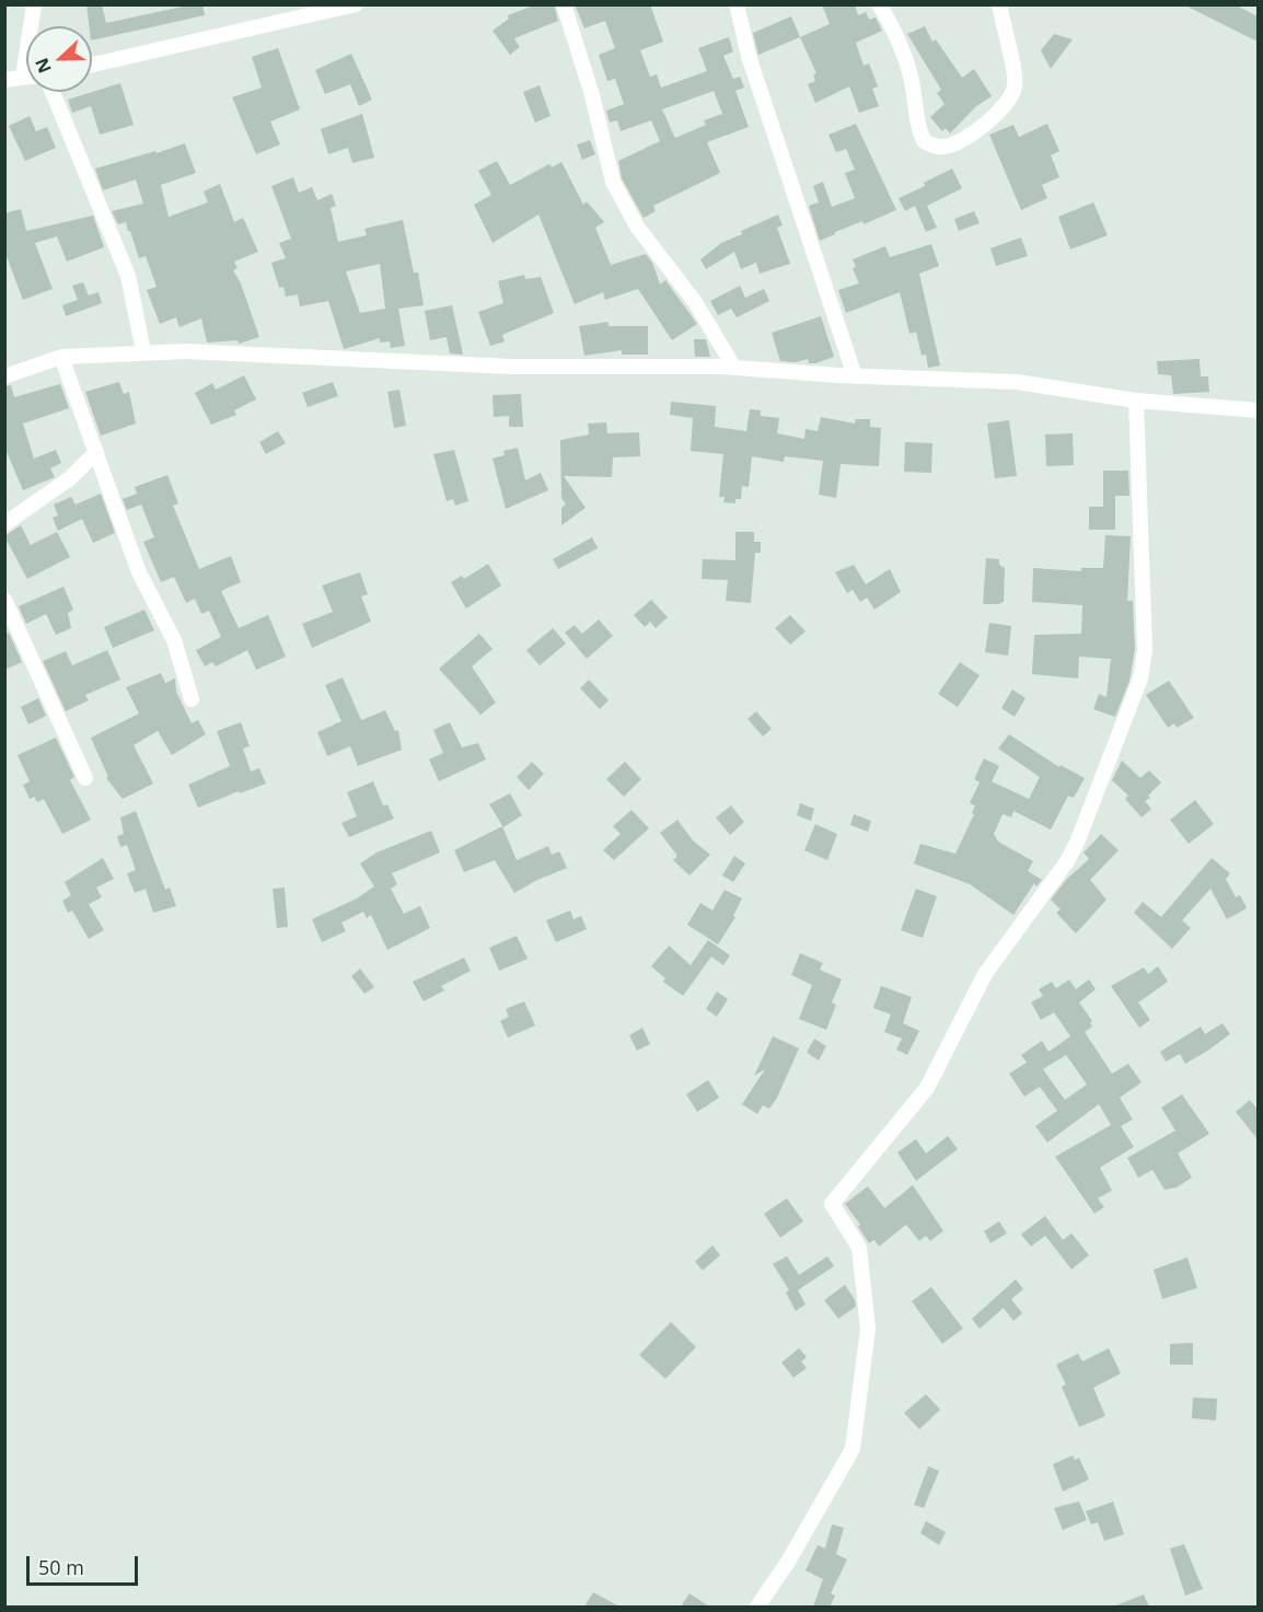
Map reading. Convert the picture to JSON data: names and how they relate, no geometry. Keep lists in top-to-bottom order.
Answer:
{
  "scale_bar": "50 m",
  "north": "left"
}
